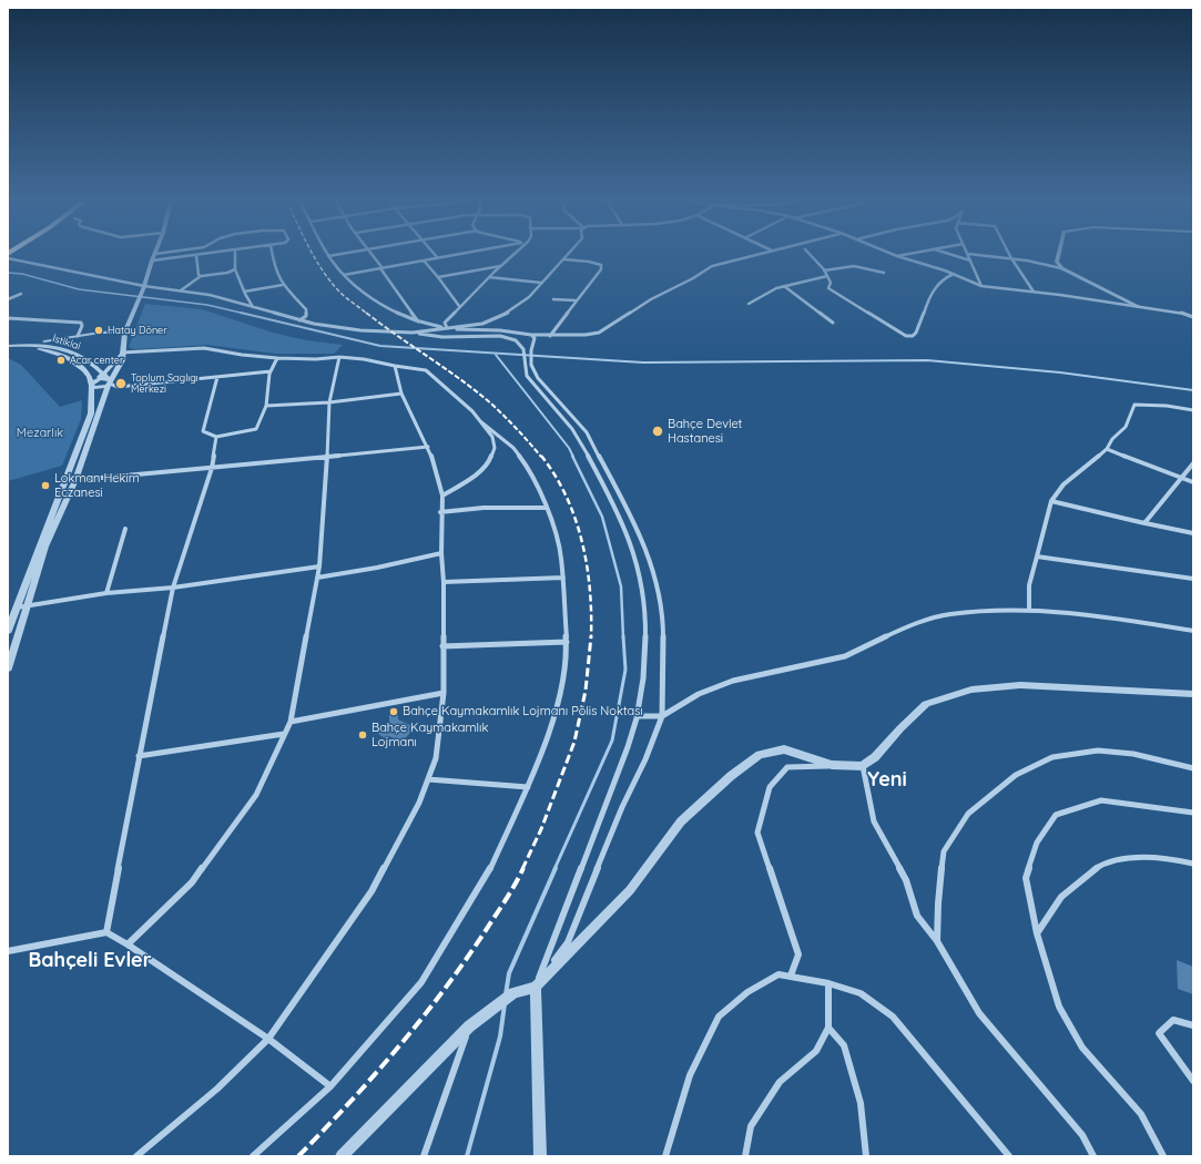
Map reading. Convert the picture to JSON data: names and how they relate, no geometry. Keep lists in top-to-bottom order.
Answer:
{
  "streets": {
    "street": ["İstiklal"]
  },
  "districts": ["Yeni", "Bahçeli Evler"],
  "parks": ["Mezarlık"],
  "places": [
    "Hatay Döner",
    "Acar center",
    "Toplum Saglıgı Merkezi",
    "Bahçe Devlet Hastanesi",
    "Lokman Hekim Eczanesi",
    "Bahçe Kaymakamlık Lojmanı Polis Noktası",
    "Bahçe Kaymakamlık Lojmanı"
  ]
}
